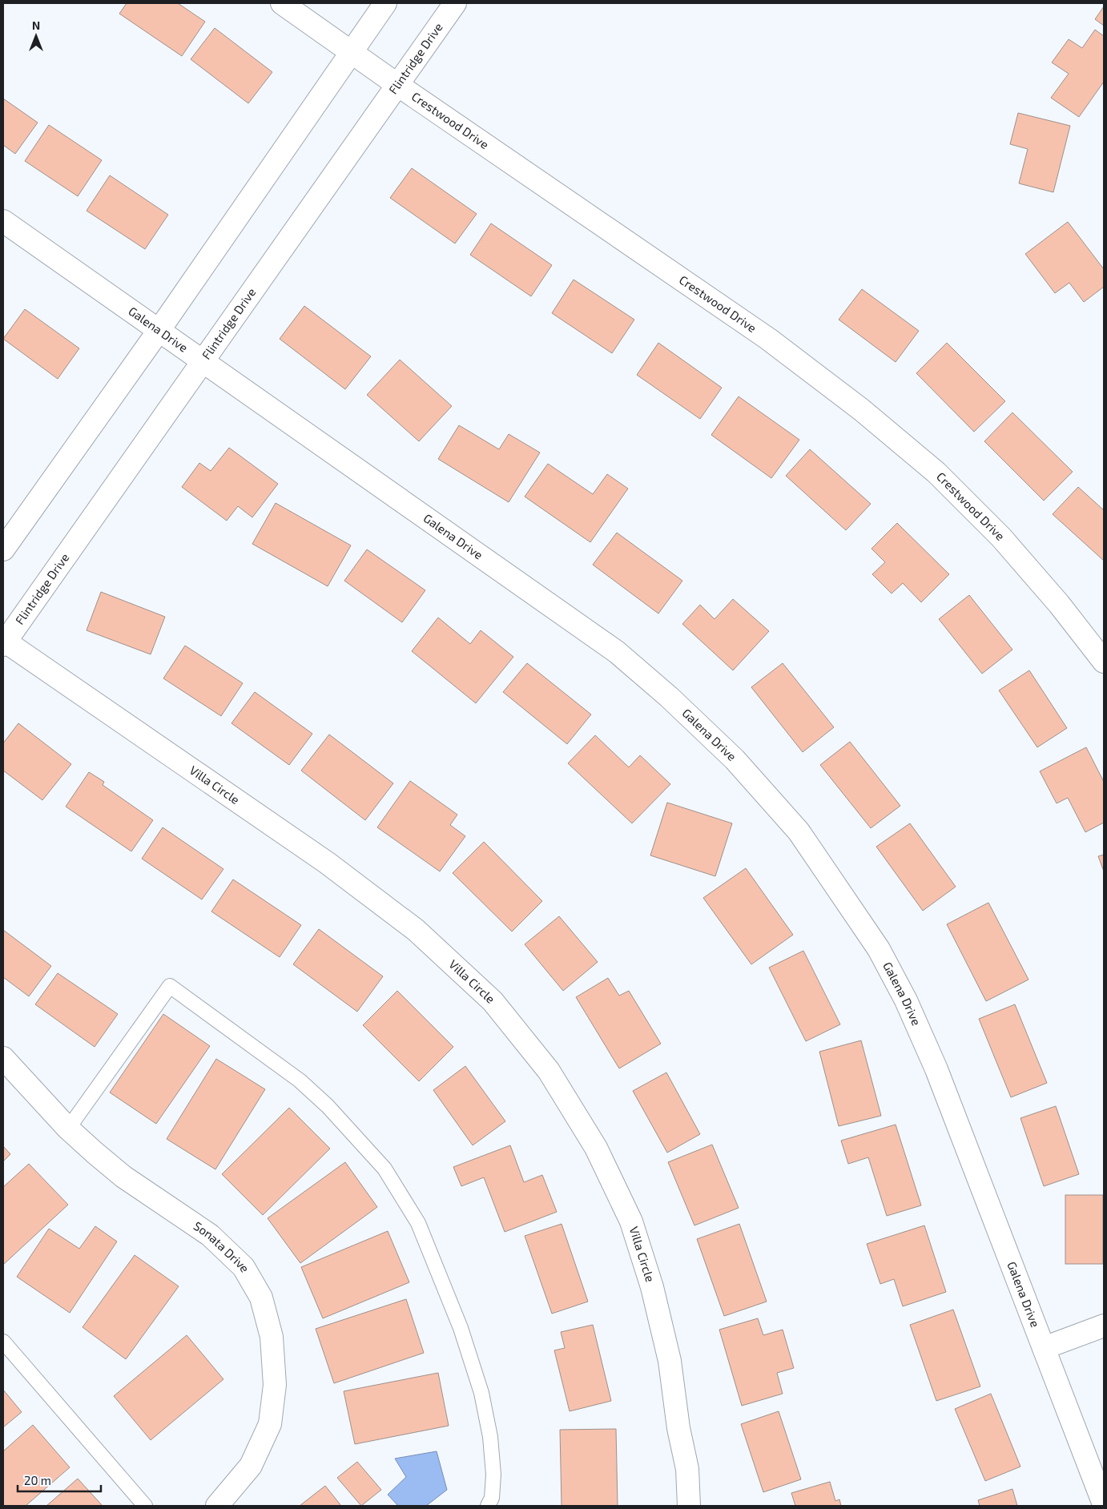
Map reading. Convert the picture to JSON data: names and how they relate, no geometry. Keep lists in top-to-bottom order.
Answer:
{
  "streets": {
    "street": [
      "Flintridge Drive",
      "Crestwood Drive",
      "Galena Drive",
      "Villa Circle",
      "Sonata Drive"
    ]
  },
  "crossings": [
    ["Flintridge Drive", "Crestwood Drive"],
    ["Flintridge Drive", "Galena Drive"],
    ["Flintridge Drive", "Villa Circle"]
  ],
  "scale_bar": "20 m",
  "north": "top"
}
